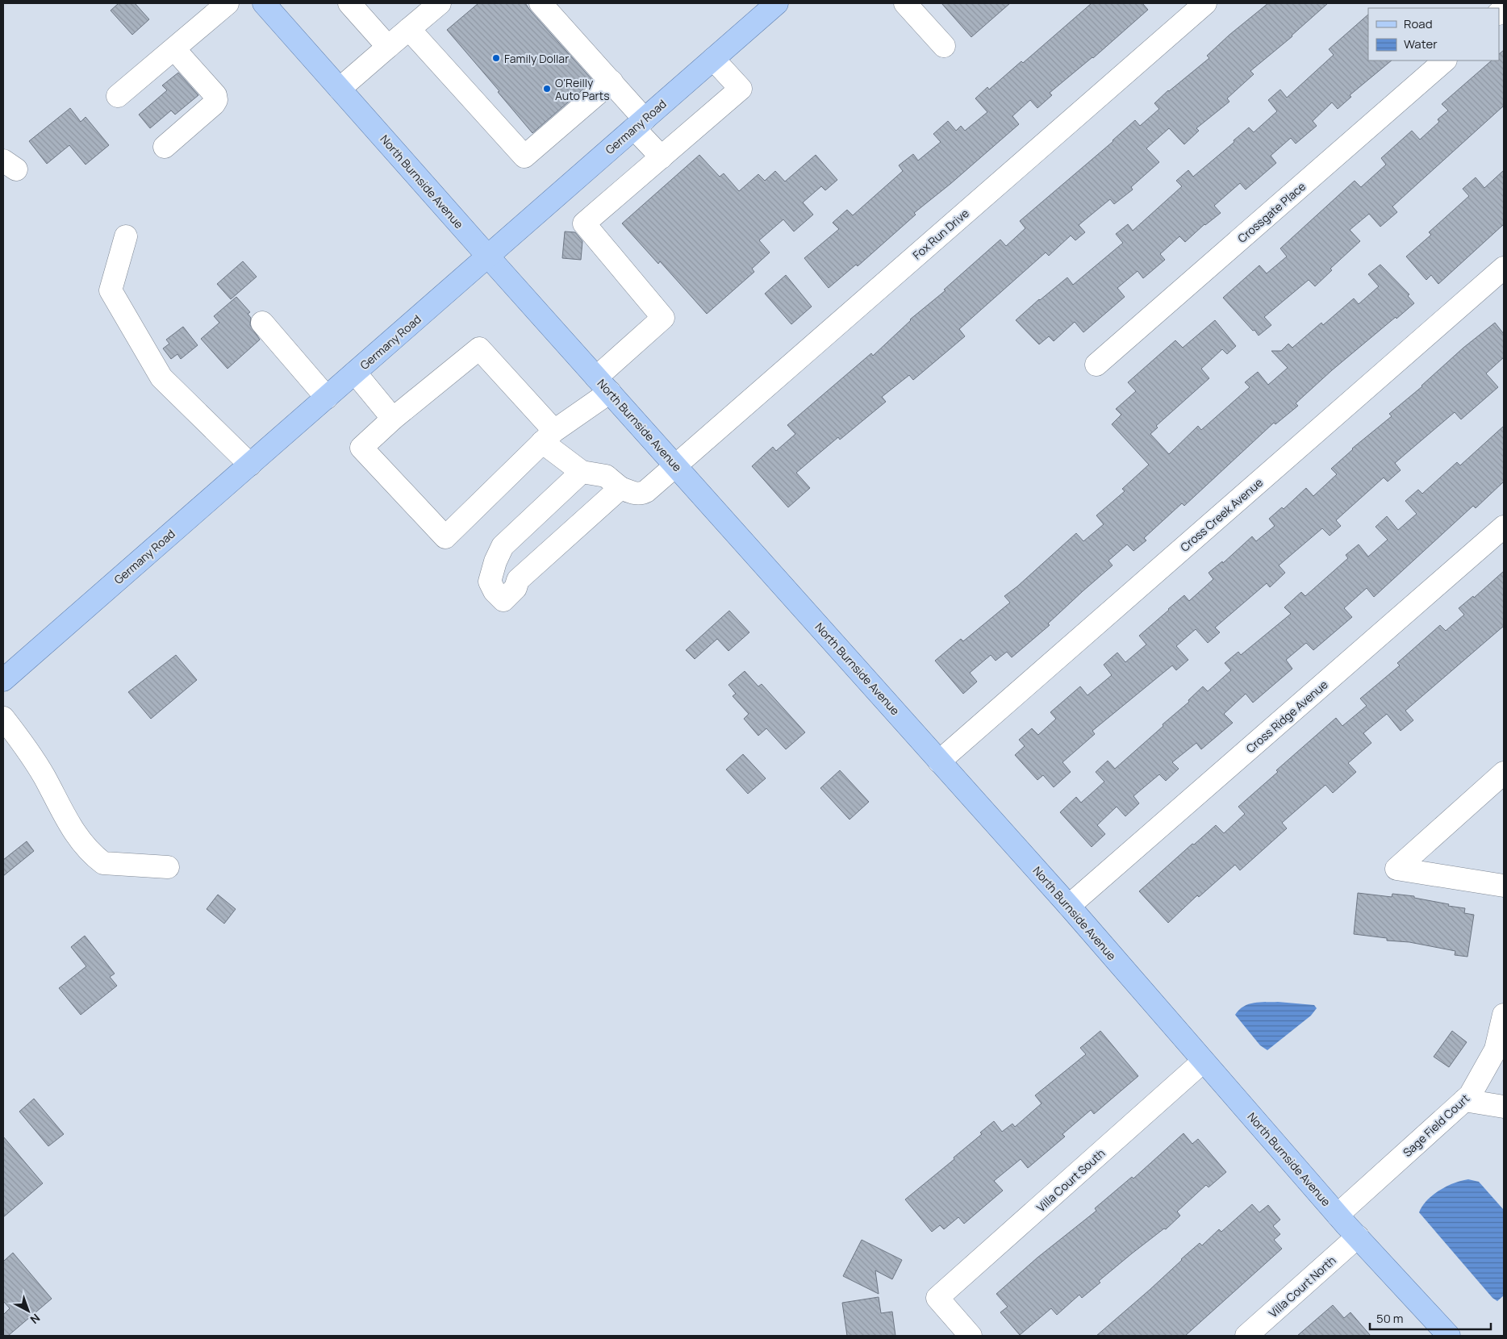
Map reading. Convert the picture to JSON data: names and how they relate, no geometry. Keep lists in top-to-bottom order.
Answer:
{
  "streets": {
    "main road": ["Germany Road", "North Burnside Avenue"],
    "street": [
      "Crossgate Place",
      "Fox Run Drive",
      "Cross Creek Avenue",
      "Cross Ridge Avenue",
      "Sage Field Court",
      "Villa Court South",
      "Villa Court North"
    ]
  },
  "crossings": [
    ["Germany Road", "North Burnside Avenue"],
    ["North Burnside Avenue", "Fox Run Drive"],
    ["North Burnside Avenue", "Cross Creek Avenue"],
    ["North Burnside Avenue", "Cross Ridge Avenue"],
    ["North Burnside Avenue", "Sage Field Court"],
    ["North Burnside Avenue", "Villa Court South"],
    ["North Burnside Avenue", "Villa Court North"]
  ],
  "places": ["Family Dollar", "O'Reilly Auto Parts"],
  "legend": ["Road", "Water"],
  "scale_bar": "50 m",
  "north": "bottom right"
}
